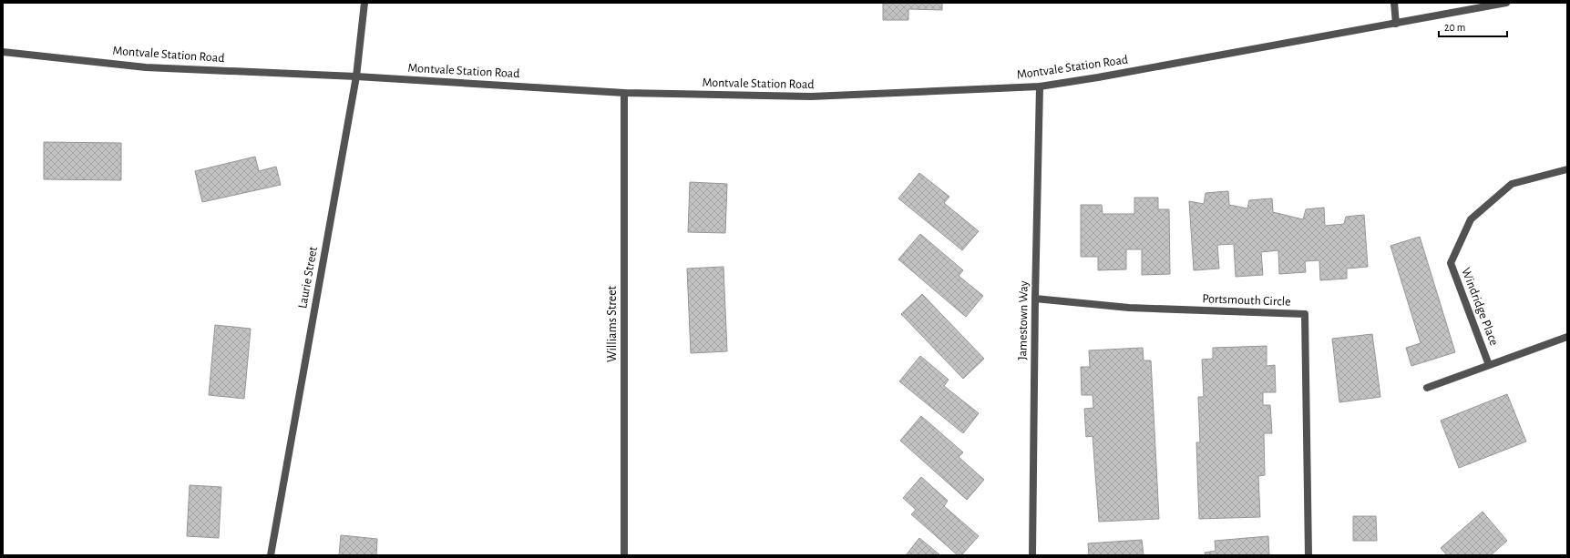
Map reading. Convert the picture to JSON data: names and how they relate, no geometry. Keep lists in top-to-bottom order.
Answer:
{
  "streets": {
    "street": [
      "Montvale Station Road",
      "Laurie Street",
      "Portsmouth Circle",
      "Windridge Place",
      "Jamestown Way",
      "Williams Street"
    ]
  },
  "crossings": [
    ["Montvale Station Road", "Laurie Street"],
    ["Montvale Station Road", "Jamestown Way"],
    ["Montvale Station Road", "Williams Street"],
    ["Portsmouth Circle", "Jamestown Way"]
  ],
  "scale_bar": "20 m"
}
